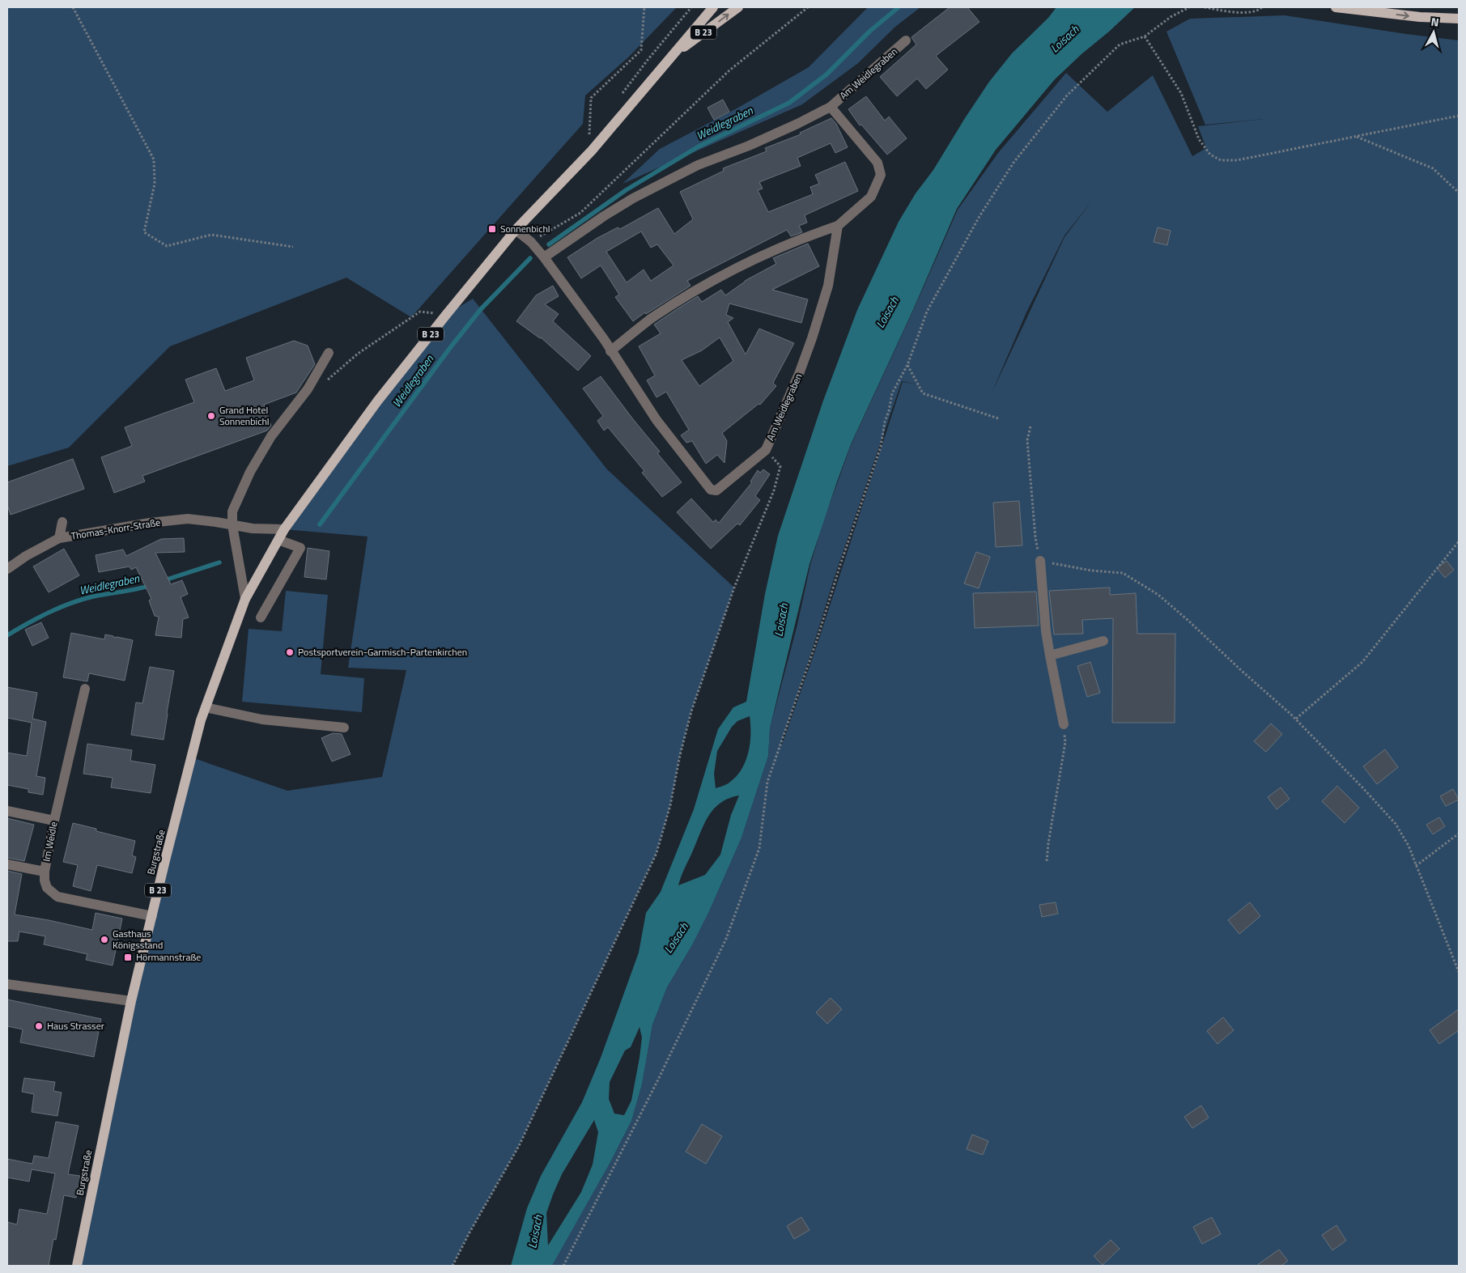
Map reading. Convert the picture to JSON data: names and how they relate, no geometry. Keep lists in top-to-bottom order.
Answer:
{
  "streets": {
    "main road": ["B 23", "Burgstraße"],
    "street": ["Am Weidlegraben", "Thomas-Knorr-Straße", "Im Weidle"]
  },
  "crossings": [
    ["B 23", "Am Weidlegraben"],
    ["B 23", "Thomas-Knorr-Straße"],
    ["B 23", "Burgstraße"],
    ["Thomas-Knorr-Straße", "Burgstraße"],
    ["Im Weidle", "Burgstraße"]
  ],
  "water": ["Loisach", "Weidlegraben"],
  "places": {
    "transit": ["Sonnenbichl", "Hörmannstraße"],
    "other": [
      "Grand Hotel Sonnenbichl",
      "Postsportverein-Garmisch-Partenkirchen",
      "Gasthaus Königsstand",
      "Haus Strasser"
    ]
  },
  "north": "top"
}
